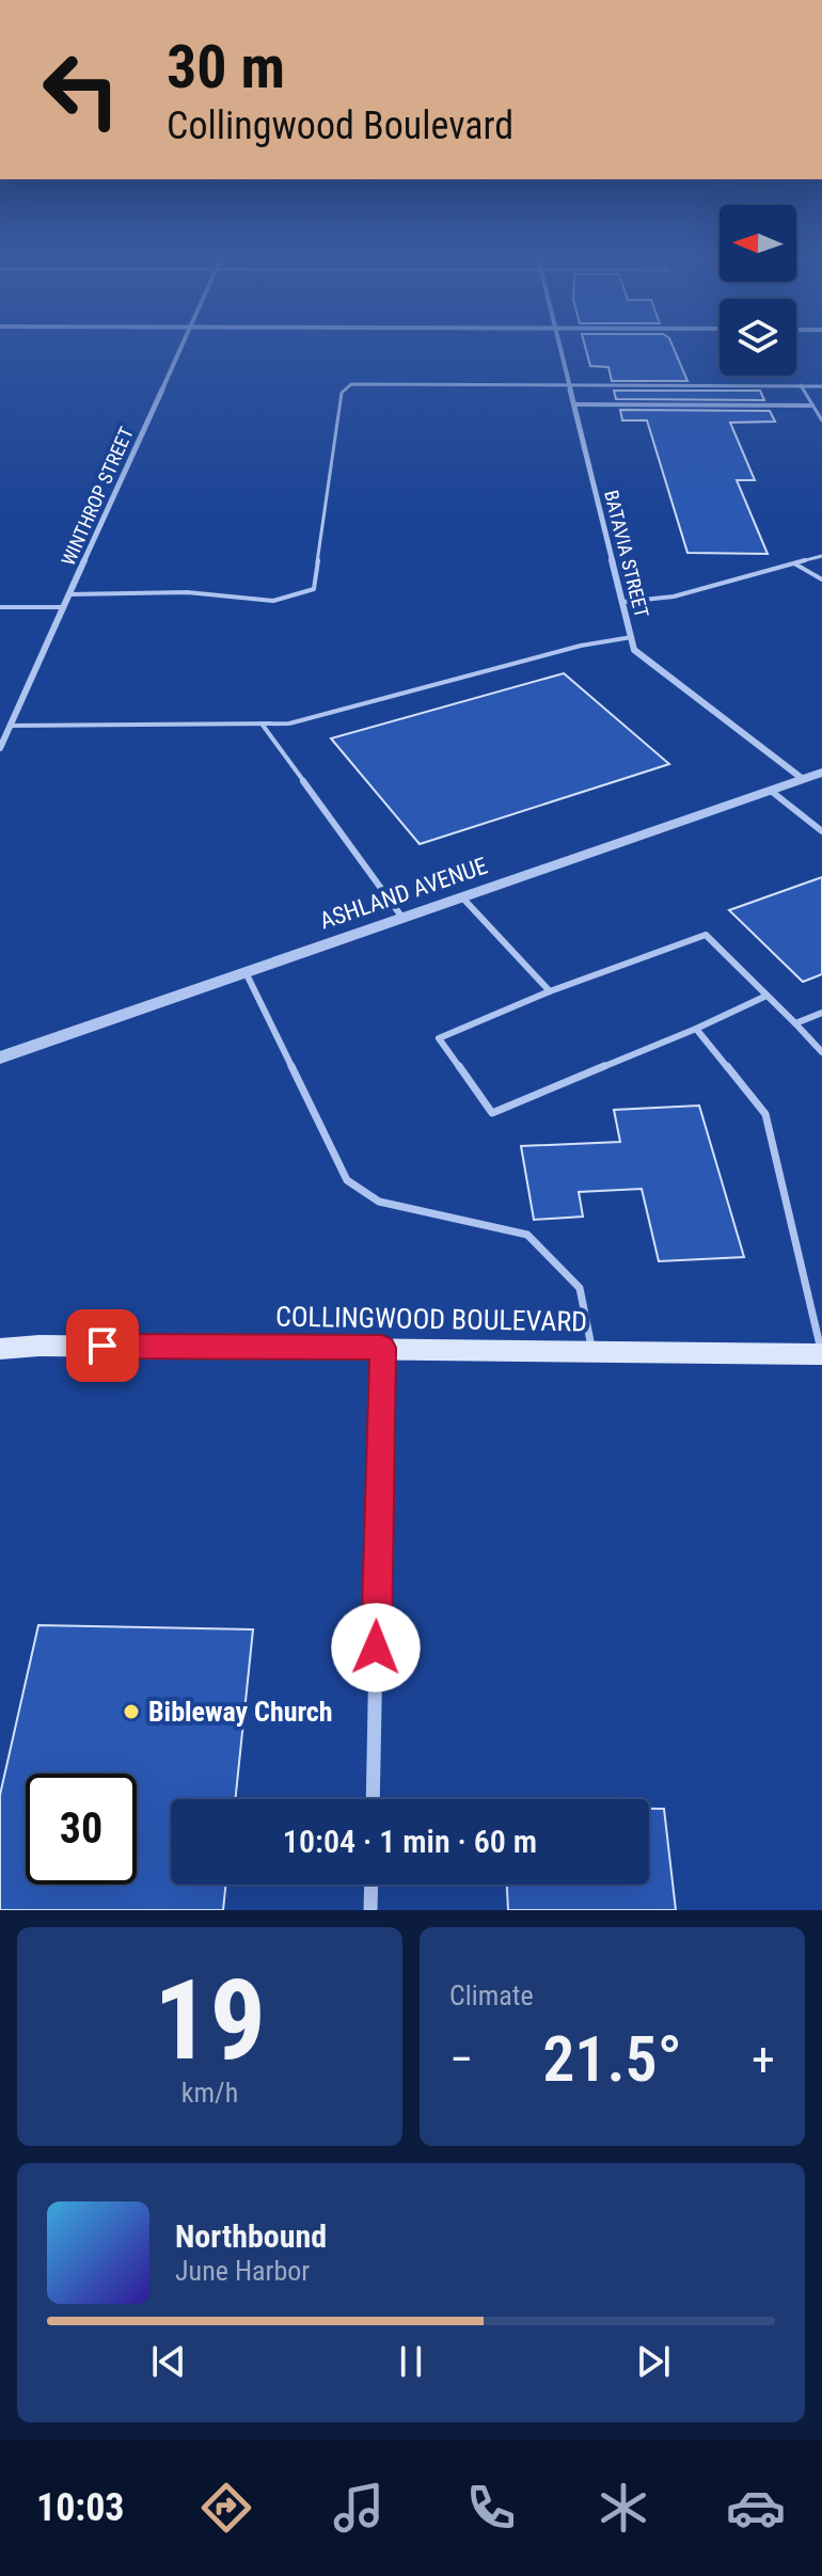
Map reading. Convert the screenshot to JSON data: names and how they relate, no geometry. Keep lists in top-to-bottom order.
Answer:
{
  "streets": {
    "main road": ["COLLINGWOOD BOULEVARD"],
    "street": ["WINTHROP STREET", "BATAVIA STREET", "ASHLAND AVENUE"]
  },
  "crossings": [
    ["BATAVIA STREET", "ASHLAND AVENUE"]
  ],
  "places": ["Bibleway Church"],
  "north": "left",
  "page": {
    "turn": ["30 m", "Collingwood Boulevard"],
    "limit": "30",
    "trip": "10:04 · 1 min · 60 m",
    "tile": [
      ["19", "km/h"],
      "Climate"
    ],
    "heat": ["−", "21.5°", "+"],
    "song": ["Northbound", "June Harbor"],
    "tabs": "10:03"
  }
}
